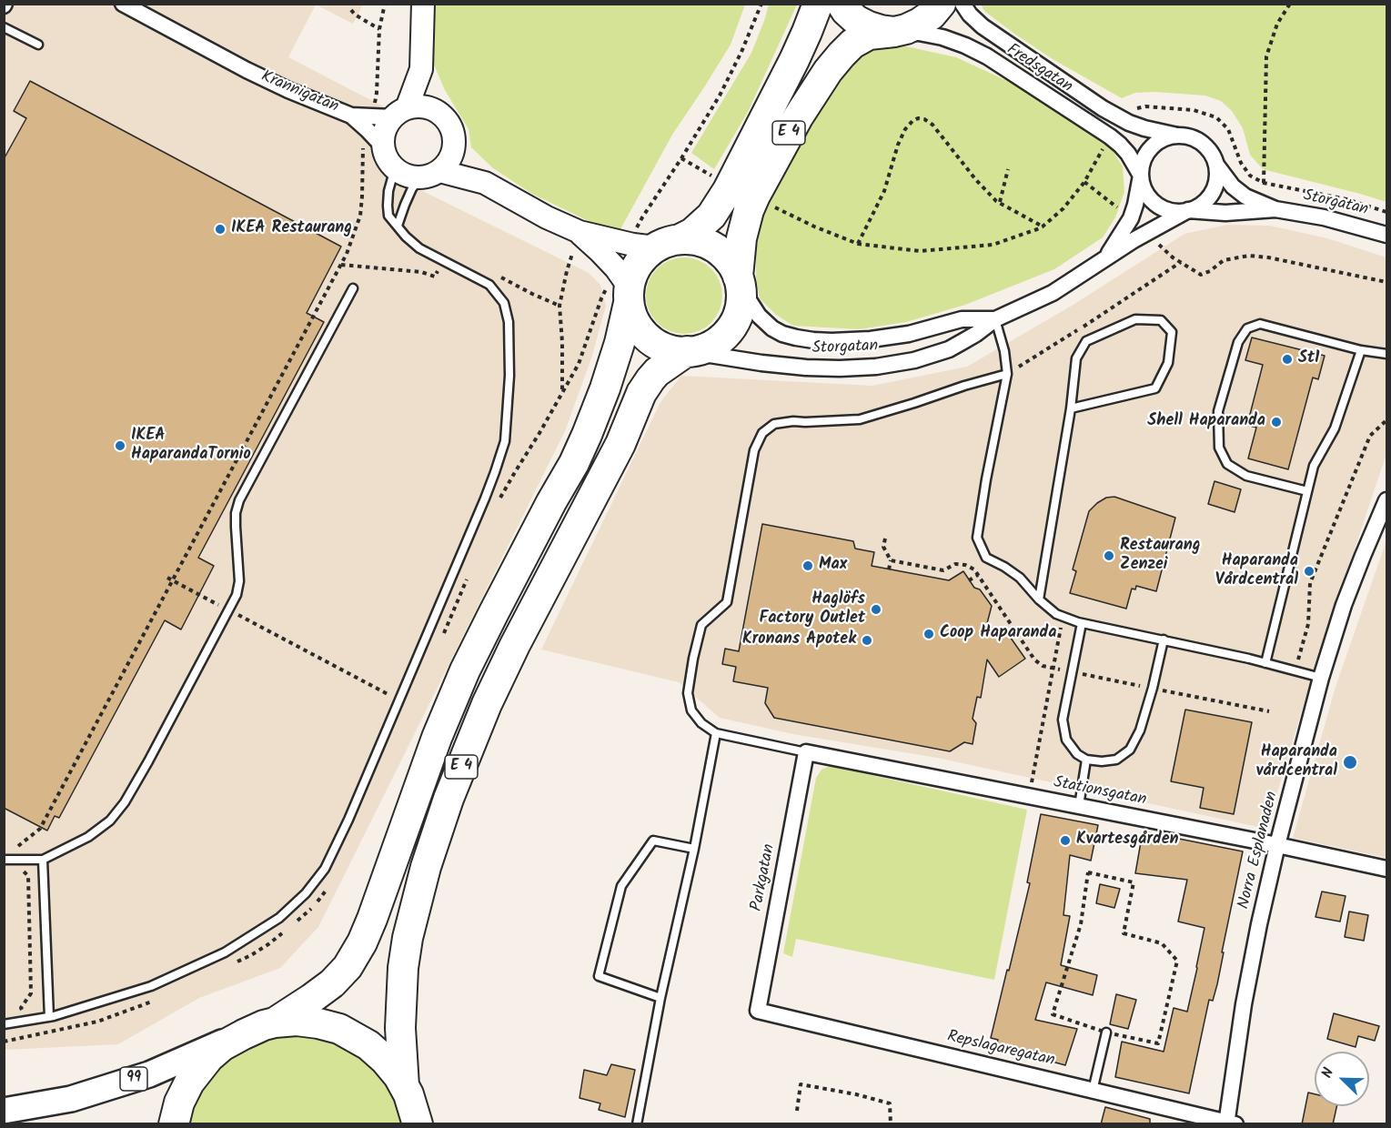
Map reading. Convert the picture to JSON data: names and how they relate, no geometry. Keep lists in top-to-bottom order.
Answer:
{
  "streets": {
    "highway": ["E 4"],
    "main road": ["99"],
    "street": [
      "Fredsgatan",
      "Krannigatan",
      "Storgatan",
      "Stationsgatan",
      "Norra Esplanaden",
      "Parkgatan",
      "Repslagaregatan"
    ]
  },
  "crossings": [
    ["Fredsgatan", "E 4"],
    ["Fredsgatan", "Storgatan"],
    ["E 4", "Storgatan"],
    ["E 4", "99"],
    ["Stationsgatan", "Norra Esplanaden"],
    ["Stationsgatan", "Parkgatan"],
    ["Norra Esplanaden", "Repslagaregatan"],
    ["Parkgatan", "Repslagaregatan"]
  ],
  "places": [
    "IKEA Restaurang",
    "St1",
    "Shell Haparanda",
    "IKEA HaparandaTornio",
    "Restaurang Zenzei",
    "Max",
    "Haparanda Vårdcentral",
    "Haglöfs Factory Outlet",
    "Coop Haparanda",
    "Kronans Apotek",
    "Haparanda vårdcentral",
    "Kvartesgården"
  ],
  "north": "top left"
}
